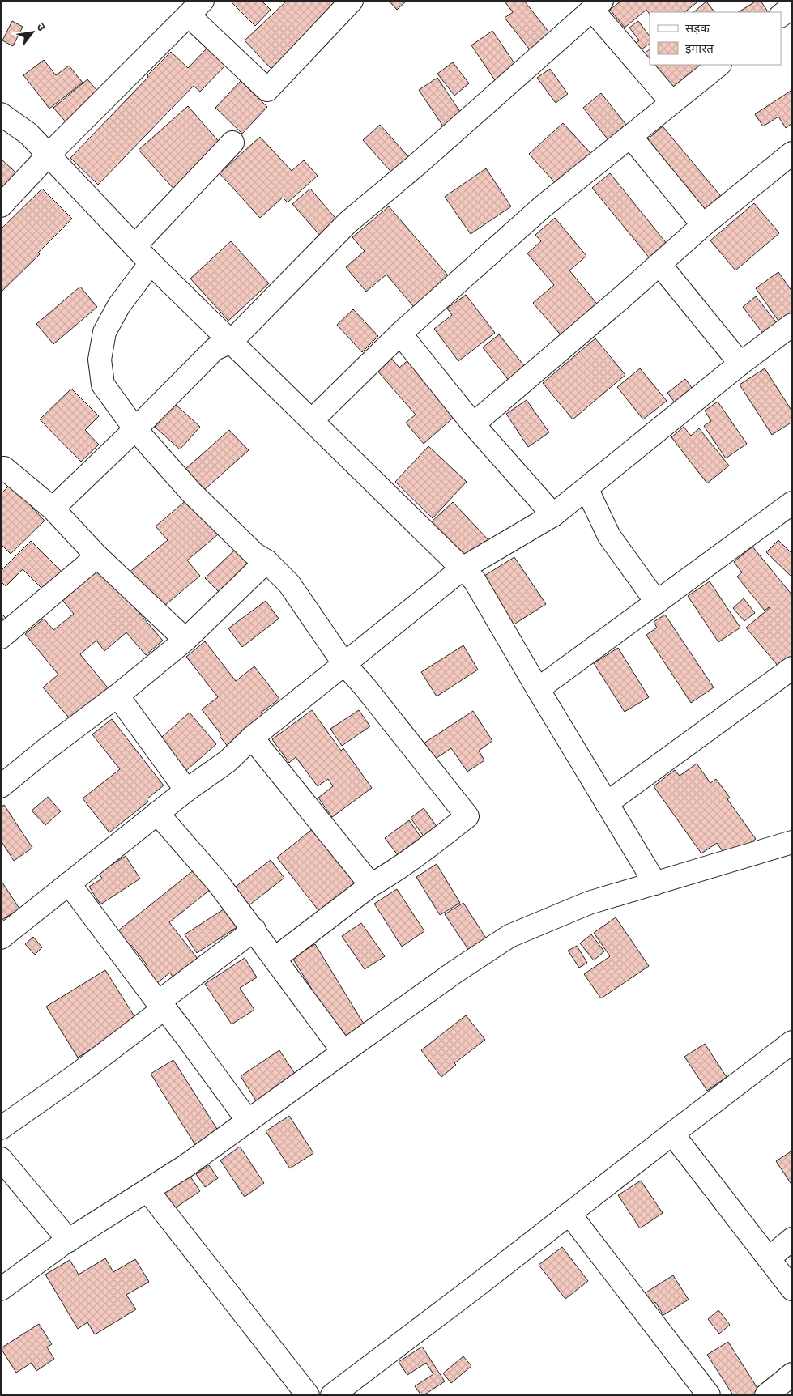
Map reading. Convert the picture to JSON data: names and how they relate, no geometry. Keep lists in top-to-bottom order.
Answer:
{
  "legend": ["सड़क", "इमारत"],
  "north": "top right"
}
